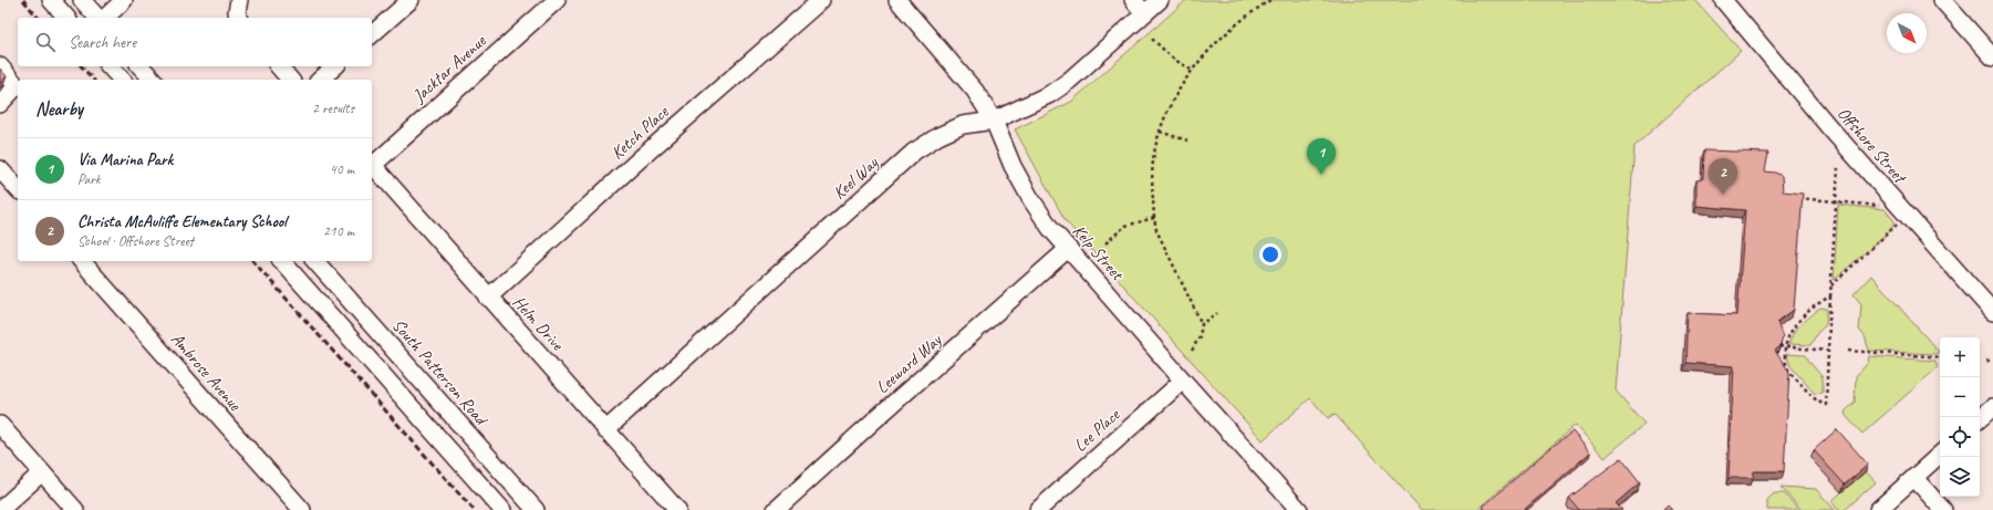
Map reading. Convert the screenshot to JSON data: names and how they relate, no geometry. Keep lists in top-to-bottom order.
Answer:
{
  "streets": {
    "street": [
      "Jacktar Avenue",
      "Ketch Place",
      "Offshore Street",
      "Keel Way",
      "Kelp Street",
      "Helm Drive",
      "Leeward Way",
      "Ambrose Avenue",
      "South Patterson Road",
      "Lee Place"
    ]
  },
  "crossings": [
    ["Ketch Place", "Helm Drive"],
    ["Keel Way", "Kelp Street"],
    ["Keel Way", "Helm Drive"],
    ["Kelp Street", "Leeward Way"],
    ["Kelp Street", "Lee Place"]
  ],
  "north": "bottom right",
  "page": {
    "search": "Search here",
    "heading": ["Nearby", "2 results"],
    "list": [
      {
        "mark": "1",
        "name": "Via Marina Park",
        "note": "Park",
        "value": "40 m"
      },
      {
        "mark": "2",
        "name": "Christa McAuliffe Elementary School",
        "note": "School · Offshore Street",
        "value": "210 m"
      }
    ],
    "pins": ["1", "2"],
    "map_buttons": ["+", "−"]
  }
}
